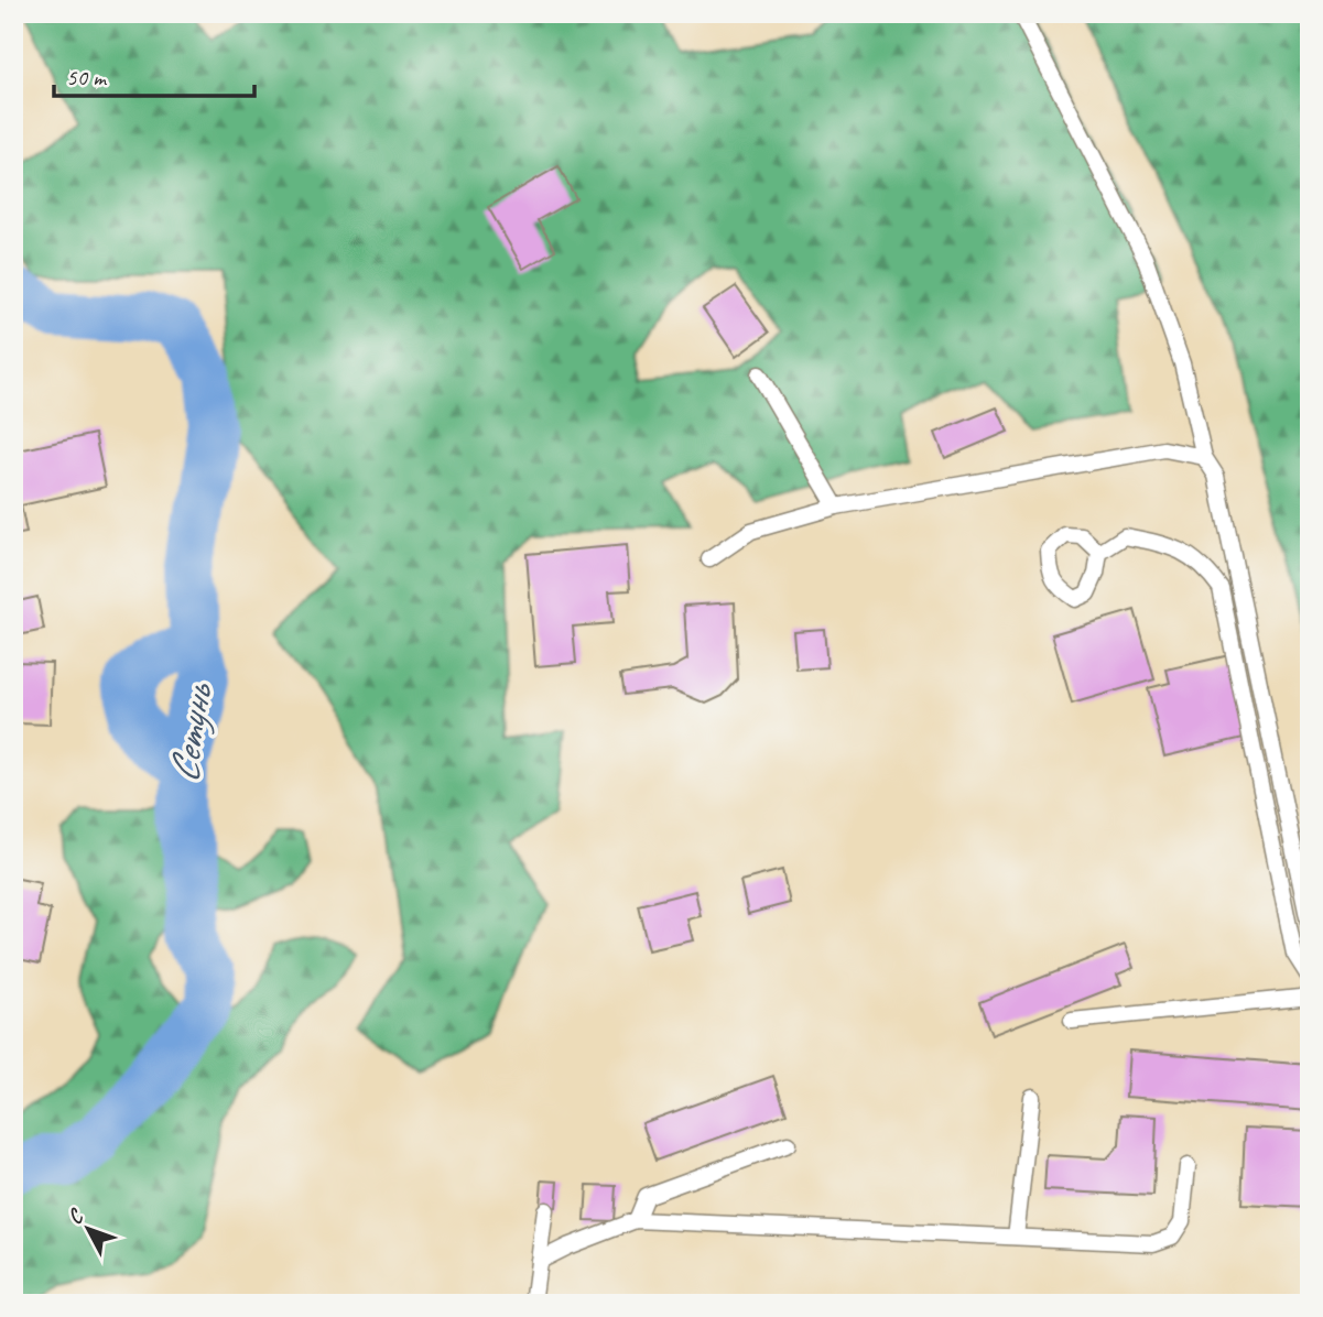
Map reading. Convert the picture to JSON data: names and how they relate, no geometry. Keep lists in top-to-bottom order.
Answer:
{
  "water": ["Сетунь"],
  "scale_bar": "50 m",
  "north": "top left"
}
